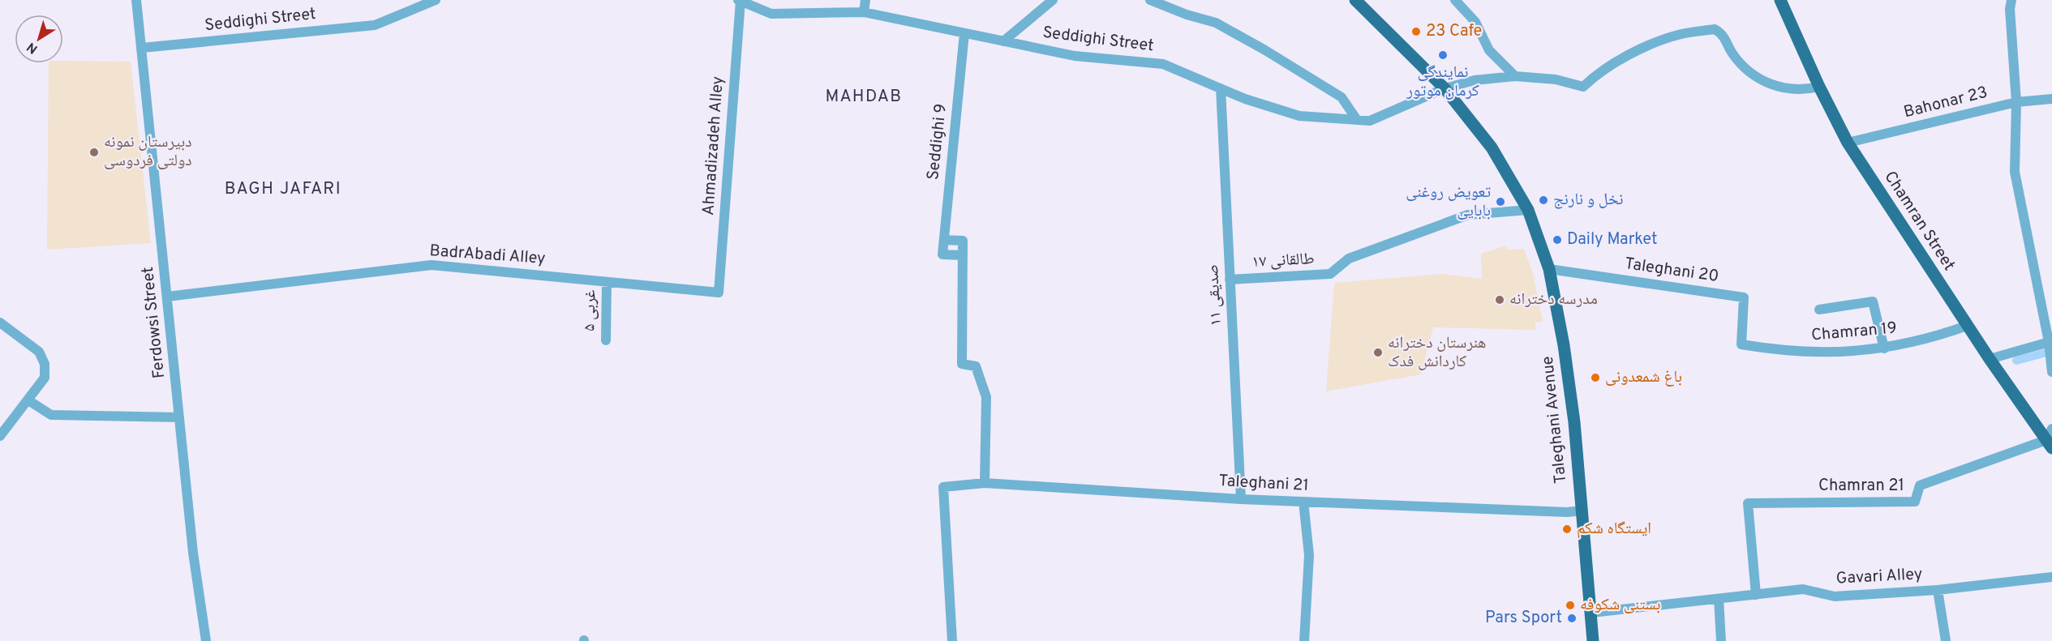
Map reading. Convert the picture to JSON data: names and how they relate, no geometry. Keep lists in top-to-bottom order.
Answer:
{
  "streets": {
    "main road": ["Chamran Street", "Taleghani Avenue"],
    "street": [
      "Seddighi Street",
      "Bahonar 23",
      "Seddighi 9",
      "Ahmadizadeh Alley",
      "BadrAbadi Alley",
      "طالقانی ۱۷",
      "Taleghani 20",
      "صدیقی ۱۱",
      "۵ غربی",
      "Ferdowsi Street",
      "Chamran 19",
      "Taleghani 21",
      "Chamran 21",
      "Gavari Alley"
    ]
  },
  "crossings": [
    ["Seddighi Street", "Seddighi 9"],
    ["Seddighi Street", "Ahmadizadeh Alley"],
    ["Seddighi Street", "Chamran Street"],
    ["Seddighi Street", "صدیقی ۱۱"],
    ["Seddighi Street", "Ferdowsi Street"],
    ["Seddighi Street", "Taleghani Avenue"],
    ["Bahonar 23", "Chamran Street"],
    ["Ahmadizadeh Alley", "BadrAbadi Alley"],
    ["Chamran Street", "Chamran 19"],
    ["Chamran Street", "Chamran 21"],
    ["BadrAbadi Alley", "۵ غربی"],
    ["BadrAbadi Alley", "Ferdowsi Street"],
    ["طالقانی ۱۷", "صدیقی ۱۱"],
    ["طالقانی ۱۷", "Taleghani Avenue"],
    ["Taleghani 20", "Chamran 19"],
    ["Taleghani 20", "Taleghani Avenue"],
    ["صدیقی ۱۱", "Taleghani 21"],
    ["Taleghani Avenue", "Taleghani 21"],
    ["Taleghani Avenue", "Gavari Alley"],
    ["Chamran 21", "Gavari Alley"]
  ],
  "districts": ["MAHDAB", "BAGH JAFARI"],
  "places": [
    "23 Cafe",
    "نمایندگی کرمان موتور",
    "دبیرستان نمونه دولتی فردوسی",
    "نخل و نارنج",
    "تعویض روغنی بابایی",
    "Daily Market",
    "مدرسه دخترانه",
    "هنرستان دخترانه کاردانش فدک",
    "باغ شمعدونی",
    "ایستگاه شکم",
    "بستنی شکوفه",
    "Pars Sport"
  ],
  "north": "bottom left"
}
